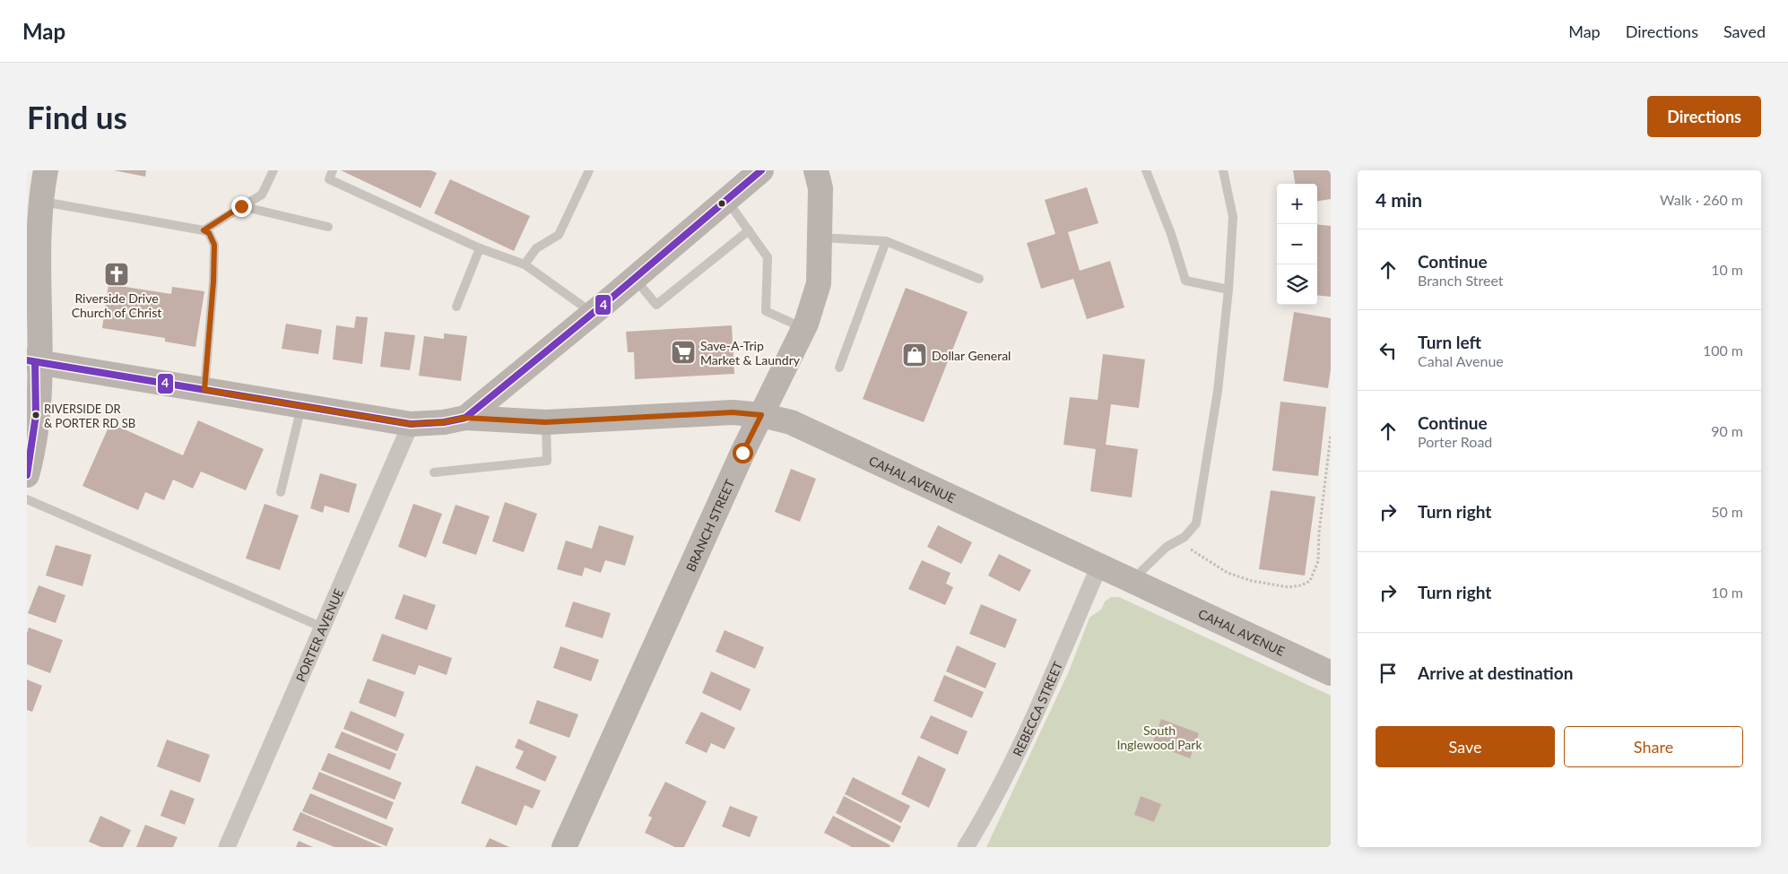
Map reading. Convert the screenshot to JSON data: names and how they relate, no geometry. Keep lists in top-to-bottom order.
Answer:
{
  "streets": {
    "street": [
      "CAHAL AVENUE",
      "BRANCH STREET",
      "PORTER AVENUE",
      "REBECCA STREET"
    ]
  },
  "crossings": [
    ["CAHAL AVENUE", "BRANCH STREET"],
    ["CAHAL AVENUE", "REBECCA STREET"]
  ],
  "parks": ["South Inglewood Park"],
  "places": {
    "church": ["Riverside Drive Church of Christ"],
    "supermarket": ["Save-A-Trip Market & Laundry"],
    "shop": ["Dollar General"],
    "other": ["RIVERSIDE DR & PORTER RD SB"]
  },
  "lines": ["transit line 4"],
  "page": {
    "header": "Map",
    "nav": ["Map", "Directions", "Saved"],
    "buttons": [
      "Directions",
      ["Save", "Share"]
    ],
    "title": "Find us",
    "heading": ["4 min", "Walk · 260 m"],
    "map_buttons": ["+", "−"],
    "list": [
      ["Continue", "Branch Street", "10 m"],
      ["Turn left", "Cahal Avenue", "100 m"],
      ["Continue", "Porter Road", "90 m"],
      ["Turn right", "50 m"],
      ["Turn right", "10 m"],
      "Arrive at destination"
    ]
  }
}
